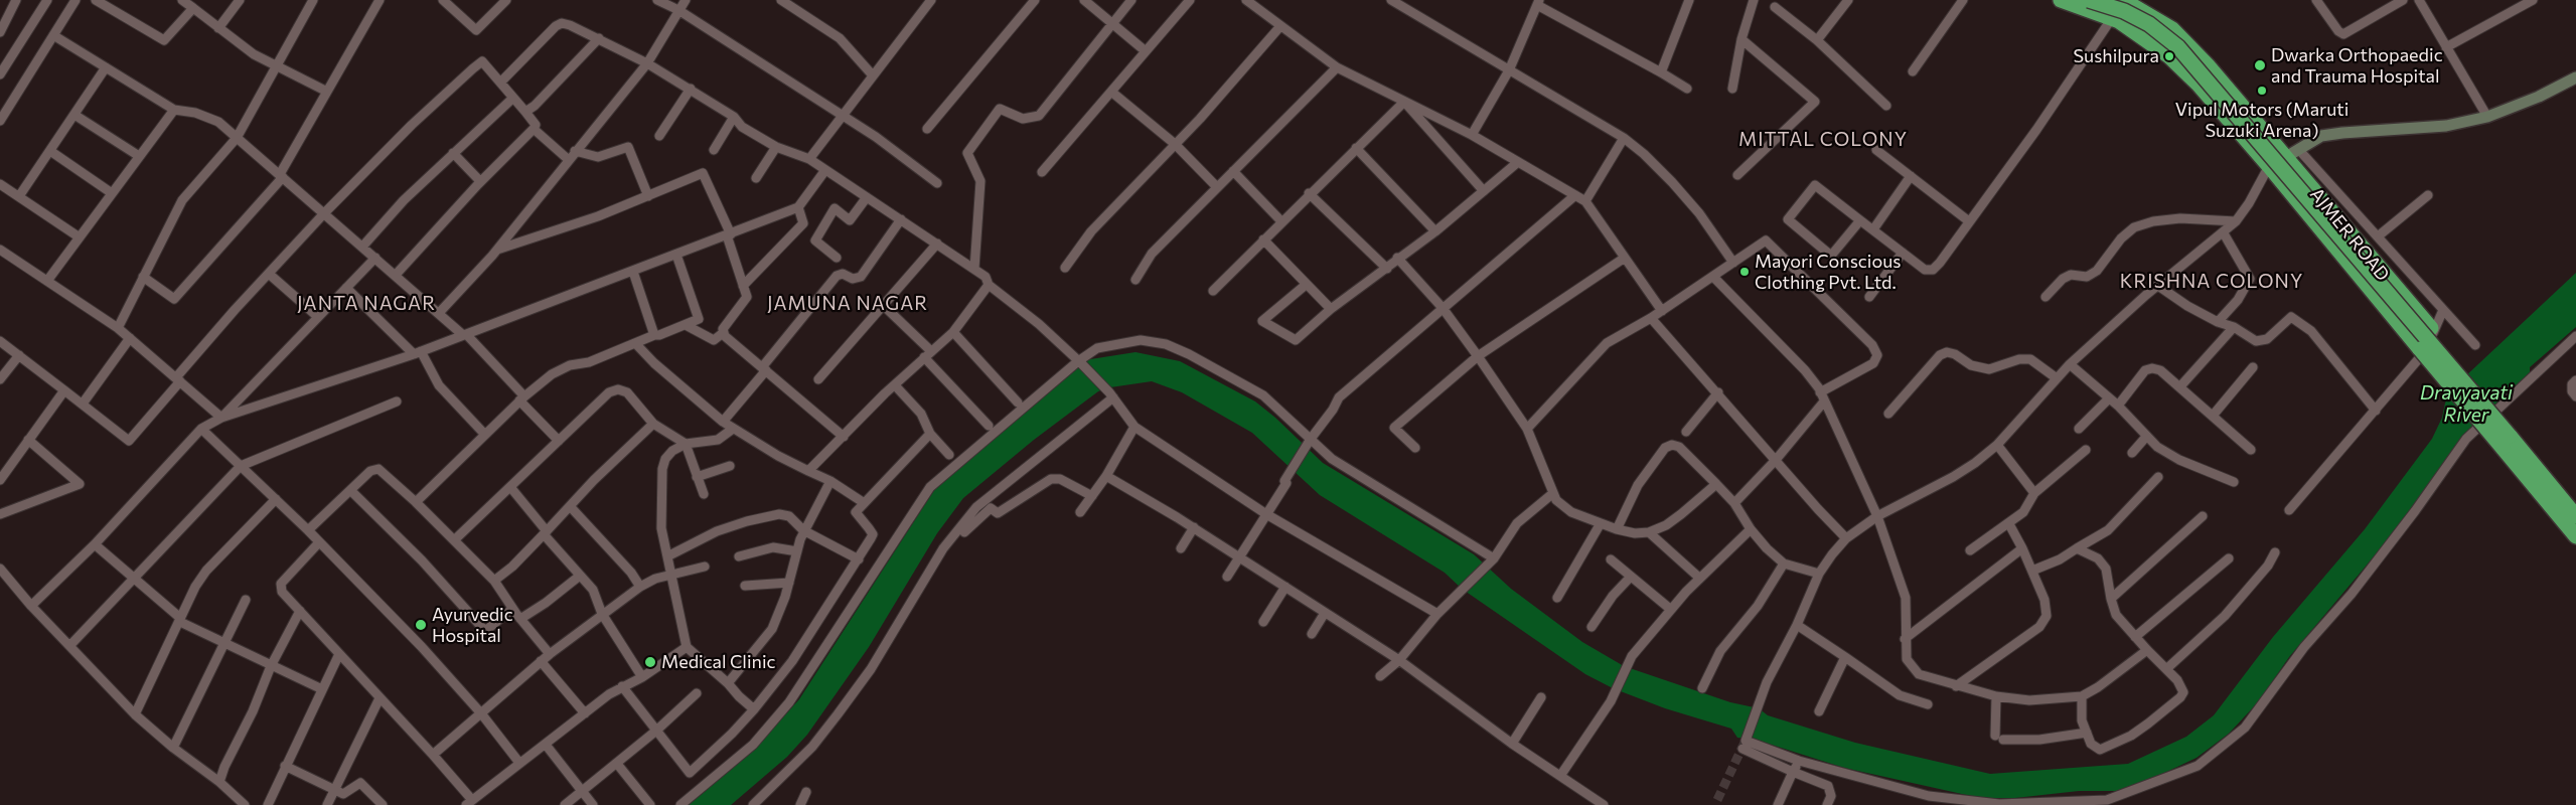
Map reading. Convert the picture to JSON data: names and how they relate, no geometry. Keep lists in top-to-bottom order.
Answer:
{
  "streets": {
    "highway": ["AJMER ROAD"]
  },
  "districts": [
    "MITTAL COLONY",
    "KRISHNA COLONY",
    "JANTA NAGAR",
    "JAMUNA NAGAR"
  ],
  "water": ["Dravyavati River"],
  "places": [
    "Sushilpura",
    "Dwarka Orthopaedic and Trauma Hospital",
    "Vipul Motors (Maruti Suzuki Arena)",
    "Mayori Conscious Clothing Pvt. Ltd.",
    "Ayurvedic Hospital",
    "Medical Clinic"
  ]
}
